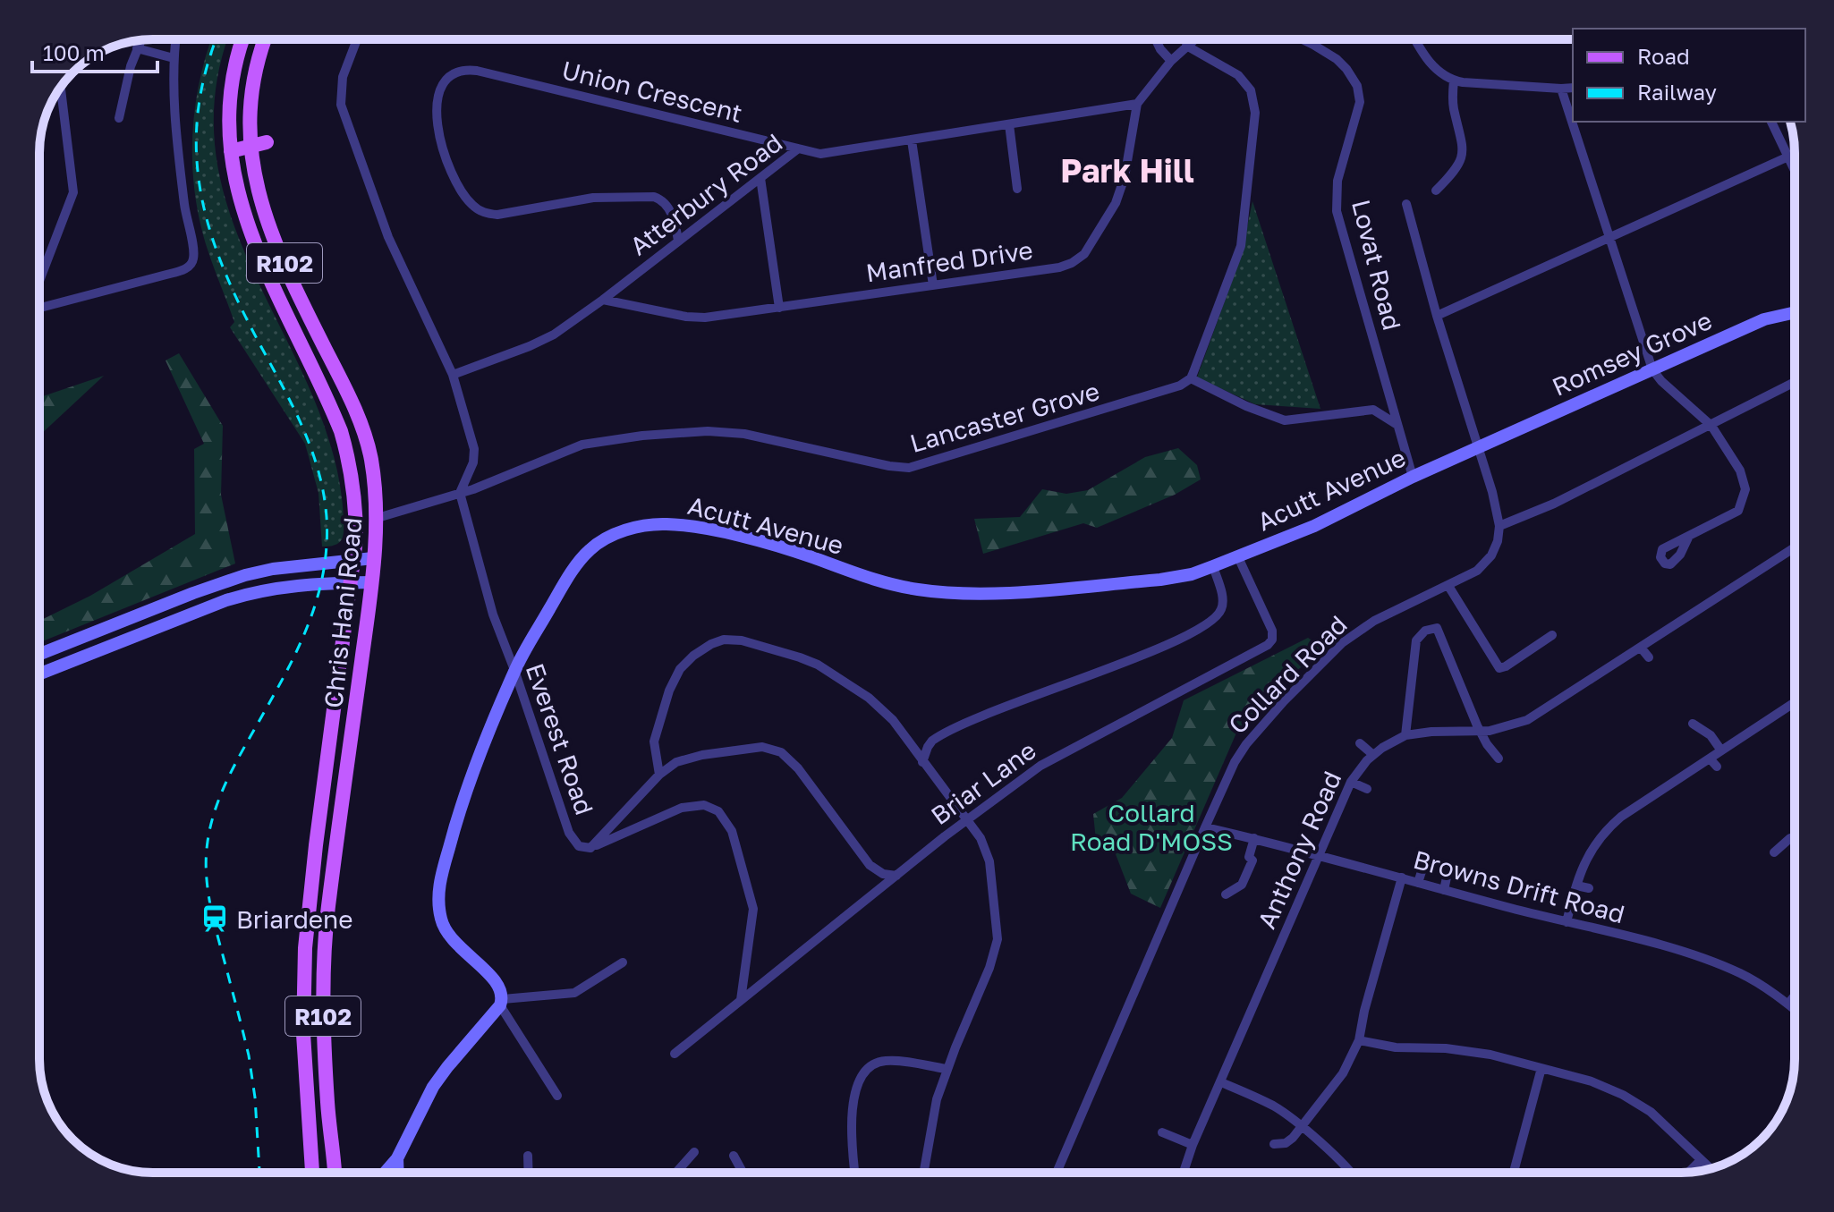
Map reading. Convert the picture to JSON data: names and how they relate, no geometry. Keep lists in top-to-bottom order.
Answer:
{
  "streets": {
    "main road": ["R102", "Chris Hani Road"],
    "street": [
      "Union Crescent",
      "Atterbury Road",
      "Manfred Drive",
      "Lovat Road",
      "Romsey Grove",
      "Lancaster Grove",
      "Acutt Avenue",
      "Collard Road",
      "Everest Road",
      "Briar Lane",
      "Anthony Road",
      "Browns Drift Road"
    ]
  },
  "crossings": [
    ["Union Crescent", "Atterbury Road"],
    ["Atterbury Road", "Manfred Drive"],
    ["Manfred Drive", "Lovat Road"],
    ["Lovat Road", "Acutt Avenue"],
    ["Romsey Grove", "Acutt Avenue"],
    ["Lancaster Grove", "Chris Hani Road"],
    ["Lancaster Grove", "Everest Road"],
    ["Acutt Avenue", "Everest Road"],
    ["Acutt Avenue", "Briar Lane"],
    ["Collard Road", "Browns Drift Road"],
    ["Everest Road", "Briar Lane"],
    ["Anthony Road", "Browns Drift Road"]
  ],
  "districts": ["Park Hill"],
  "parks": ["Collard Road D'MOSS"],
  "places": {
    "station": ["Briardene"]
  },
  "legend": ["Road", "Railway"],
  "scale_bar": "100 m"
}
